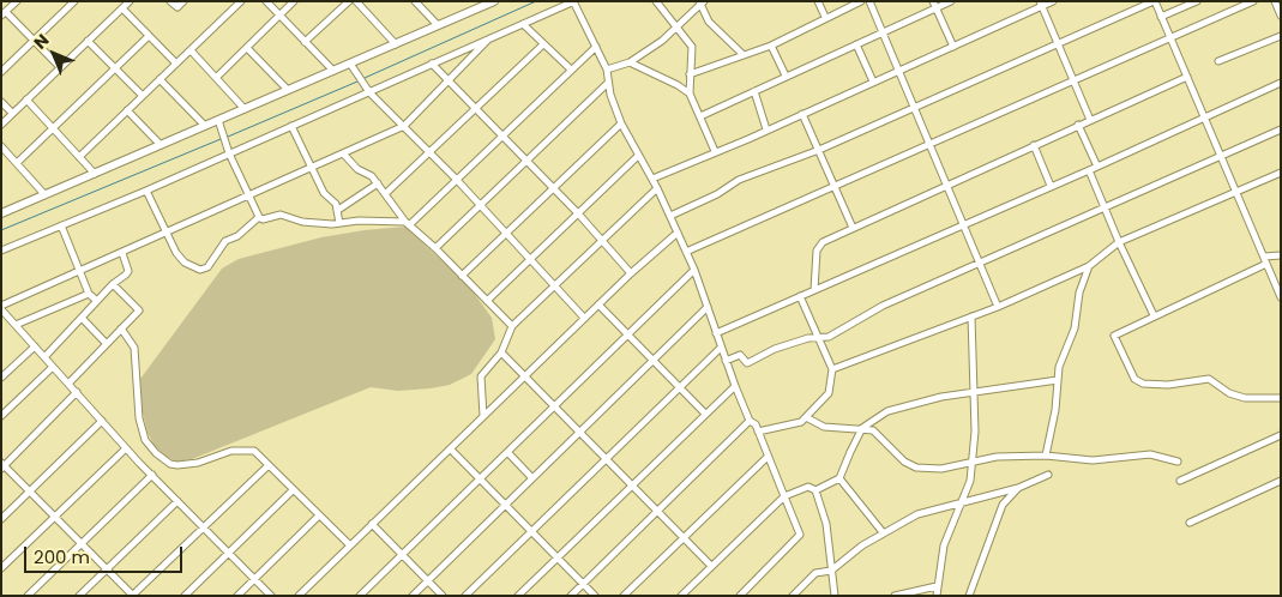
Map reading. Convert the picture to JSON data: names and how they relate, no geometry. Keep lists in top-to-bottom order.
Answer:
{
  "scale_bar": "200 m",
  "north": "top left"
}
